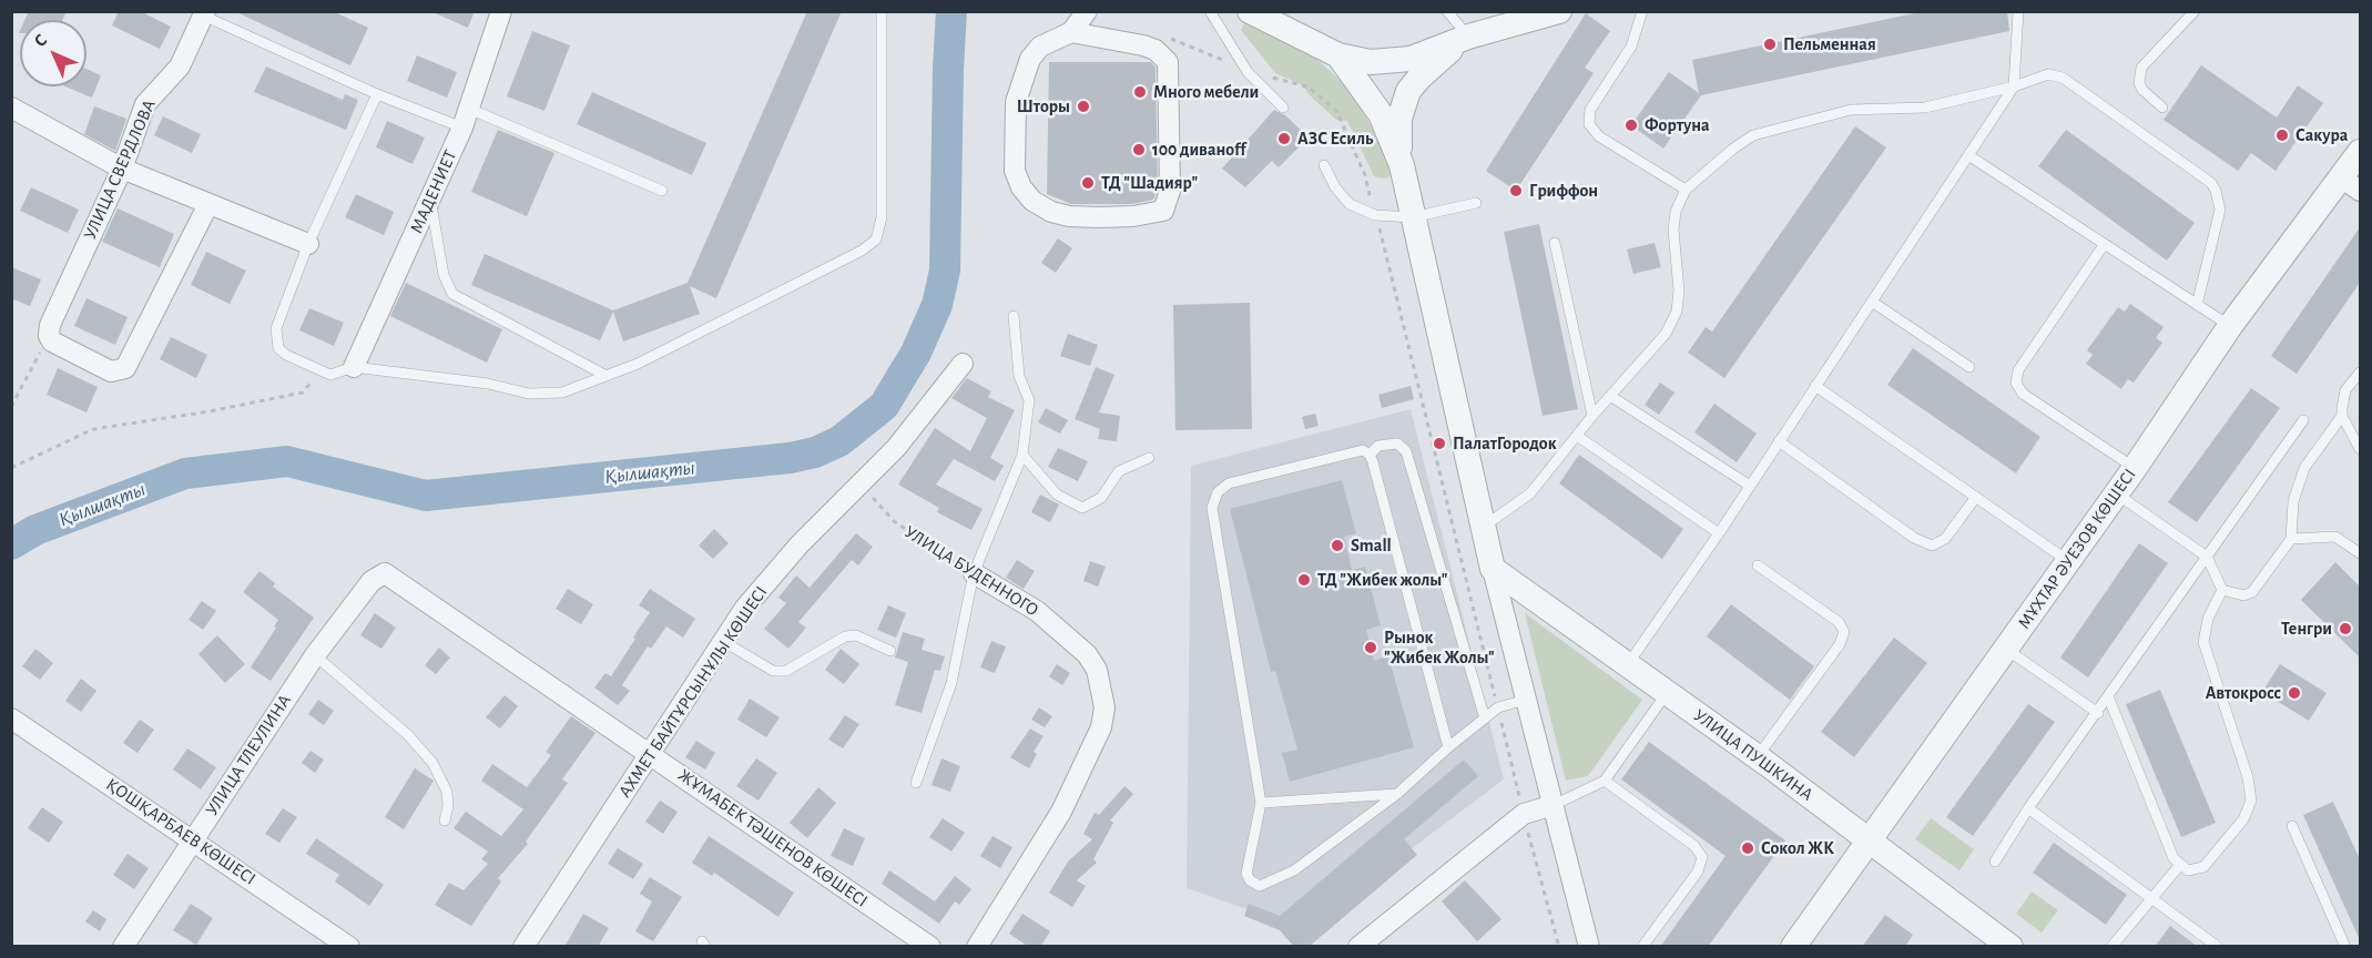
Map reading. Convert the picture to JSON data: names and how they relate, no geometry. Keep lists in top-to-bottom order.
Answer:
{
  "streets": {
    "street": [
      "УЛИЦА СВЕРДЛОВА",
      "МАДЕНИЕТ",
      "МҰХТАР ӘУЕЗОВ КӨШЕСІ",
      "УЛИЦА БУДЕННОГО",
      "АХМЕТ БАЙТҰРСЫНҰЛЫ КӨШЕСІ",
      "УЛИЦА ТЛЕУЛИНА",
      "УЛИЦА ПУШКИНА",
      "ҚОШҚАРБАЕВ КӨШЕСІ",
      "ЖҰМАБЕК ТӘШЕНОВ КӨШЕСІ"
    ]
  },
  "crossings": [
    ["МҰХТАР ӘУЕЗОВ КӨШЕСІ", "УЛИЦА ПУШКИНА"],
    ["УЛИЦА БУДЕННОГО", "АХМЕТ БАЙТҰРСЫНҰЛЫ КӨШЕСІ"],
    ["АХМЕТ БАЙТҰРСЫНҰЛЫ КӨШЕСІ", "ЖҰМАБЕК ТӘШЕНОВ КӨШЕСІ"],
    ["УЛИЦА ТЛЕУЛИНА", "ҚОШҚАРБАЕВ КӨШЕСІ"],
    ["УЛИЦА ТЛЕУЛИНА", "ЖҰМАБЕК ТӘШЕНОВ КӨШЕСІ"]
  ],
  "water": ["Қылшақты"],
  "places": [
    "Пельменная",
    "Много мебели",
    "Шторы",
    "Фортуна",
    "Сакура",
    "АЗС Есиль",
    "100 диваноff",
    "ТД \"Шадияр\"",
    "Гриффон",
    "ПалатГородок",
    "Small",
    "ТД \"Жибек жолы\"",
    "Тенгри",
    "Рынок \"Жибек Жолы\"",
    "Автокросс",
    "Сокол ЖК"
  ],
  "north": "top left"
}
